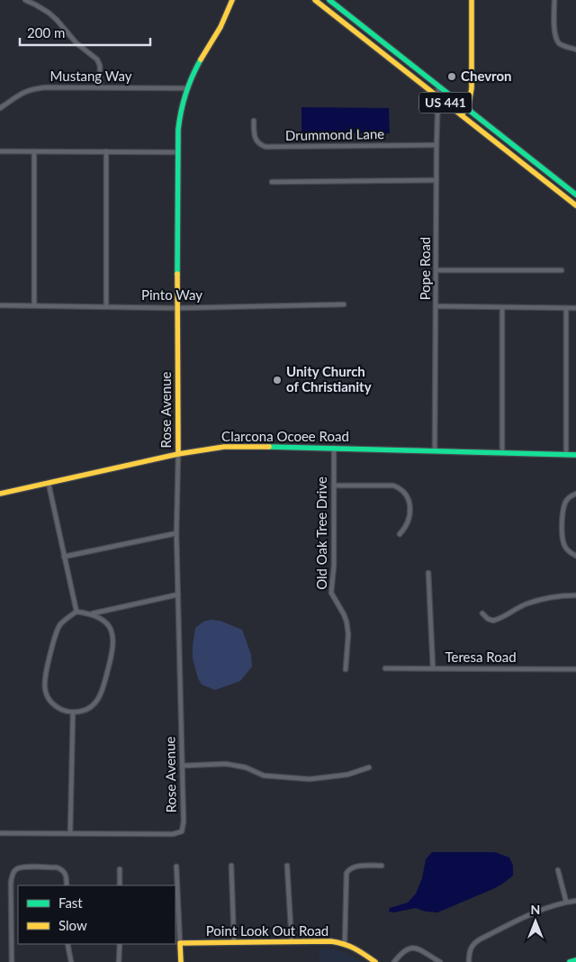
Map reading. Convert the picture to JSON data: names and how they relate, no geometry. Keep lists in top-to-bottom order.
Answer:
{
  "streets": {
    "main road": [
      "US 441",
      "Rose Avenue",
      "Clarcona Ocoee Road",
      "Point Look Out Road"
    ],
    "street": [
      "Mustang Way",
      "Drummond Lane",
      "Pope Road",
      "Pinto Way",
      "Old Oak Tree Drive",
      "Teresa Road"
    ]
  },
  "crossings": [
    ["Mustang Way", "Rose Avenue"],
    ["US 441", "Pope Road"],
    ["Drummond Lane", "Pope Road"],
    ["Pope Road", "Clarcona Ocoee Road"],
    ["Pinto Way", "Rose Avenue"],
    ["Rose Avenue", "Clarcona Ocoee Road"],
    ["Clarcona Ocoee Road", "Old Oak Tree Drive"]
  ],
  "places": ["Chevron", "Unity Church of Christianity"],
  "legend": ["Fast", "Slow"],
  "scale_bar": "200 m",
  "north": "top"
}
